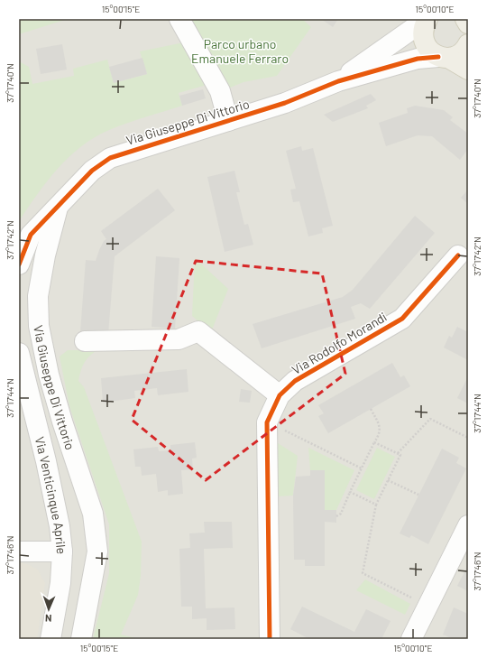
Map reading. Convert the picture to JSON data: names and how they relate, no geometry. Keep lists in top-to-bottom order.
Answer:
{
  "streets": {
    "street": ["Via Giuseppe Di Vittorio", "Via Rodolfo Morandi", "Via Venticinque Aprile"]
  },
  "parks": ["Parco urbano Emanuele Ferraro"],
  "north": "bottom",
  "coordinates": [
    "15°00'15\"E",
    "15°00'10\"E",
    "37°17'40\"N",
    "37°17'42\"N",
    "37°17'44\"N",
    "37°17'46\"N"
  ]
}
